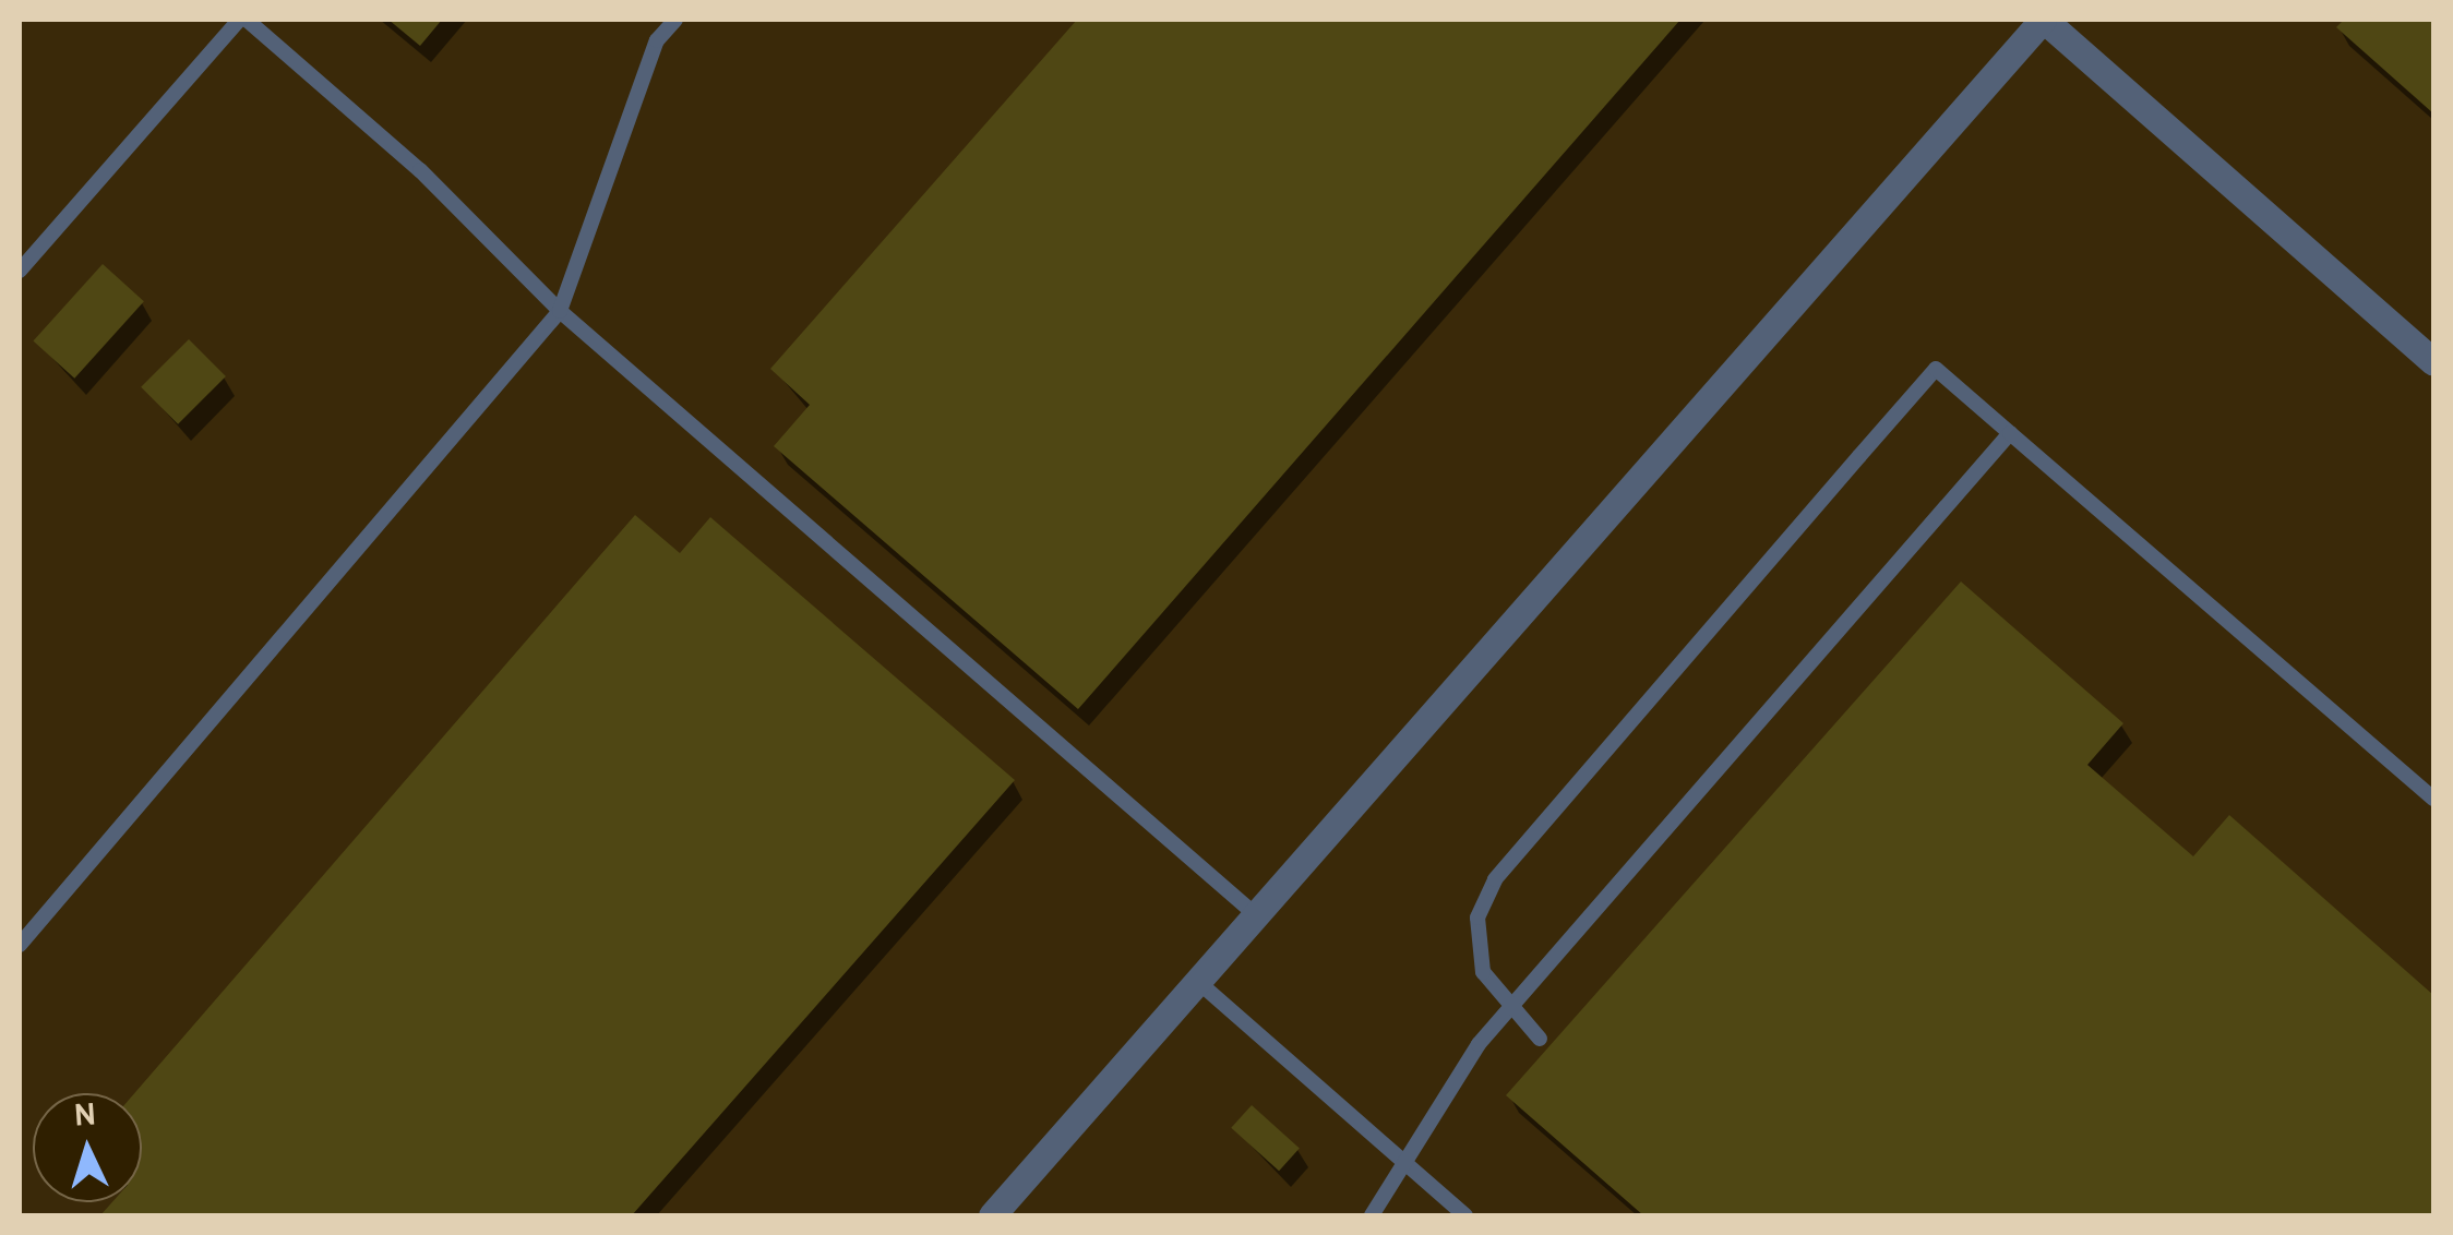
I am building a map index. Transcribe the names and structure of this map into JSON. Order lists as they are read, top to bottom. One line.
{"north":"top"}
